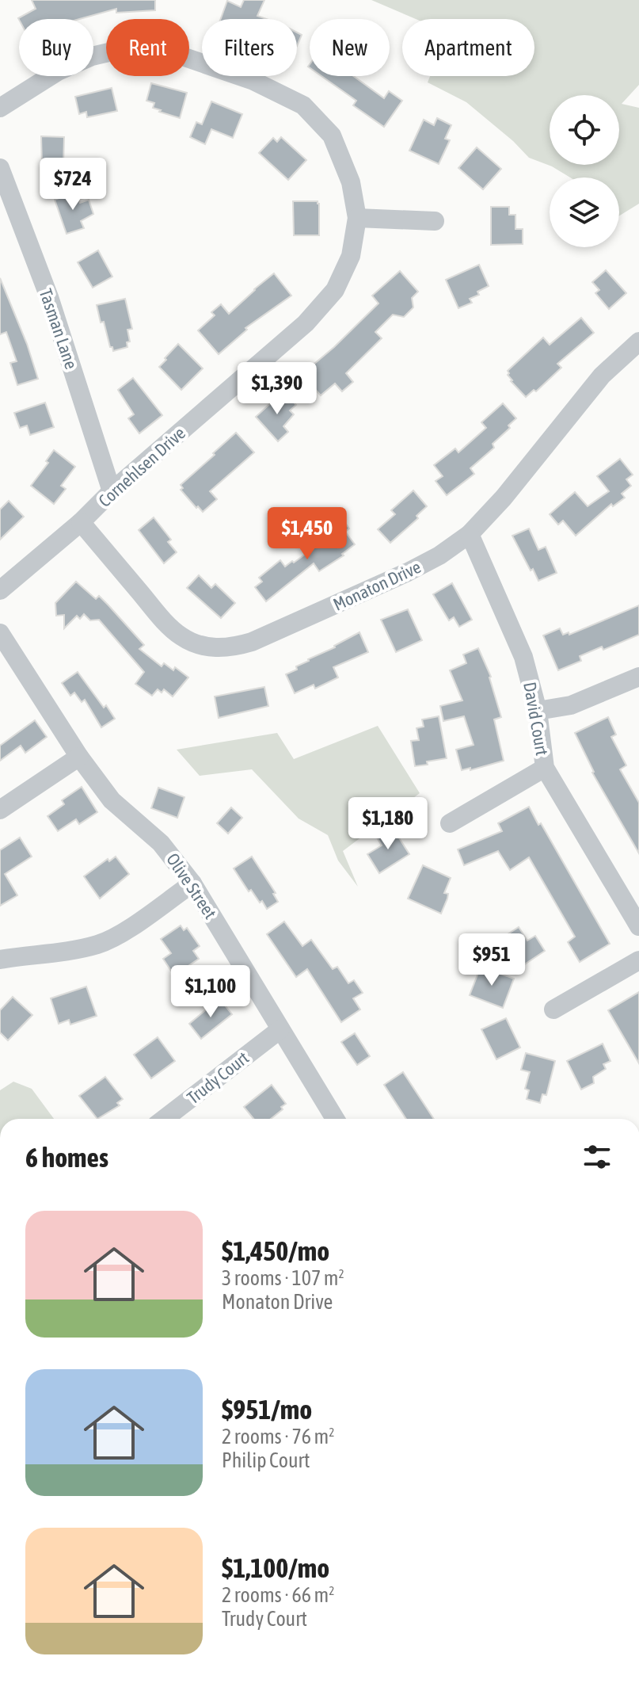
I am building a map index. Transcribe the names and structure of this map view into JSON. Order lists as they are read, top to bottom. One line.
{"streets":{"street":["Tasman Lane","Cornehlsen Drive","Monaton Drive","David Court","Olive Street","Trudy Court"]},"crossings":[["Tasman Lane","Cornehlsen Drive"],["Cornehlsen Drive","Monaton Drive"],["Monaton Drive","David Court"],["Olive Street","Trudy Court"]],"page":{"chip":["Buy","Rent","Filters","New","Apartment"],"price":["$724","$1,390","$1,450","$1,180","$951","$1,100"],"heading":"6 homes","list":[{"name":"$1,450/mo","note":"3 rooms · 107 m² · Monaton Drive"},{"name":"$951/mo","note":"2 rooms · 76 m² · Philip Court"},{"name":"$1,100/mo","note":"2 rooms · 66 m² · Trudy Court"}]}}
